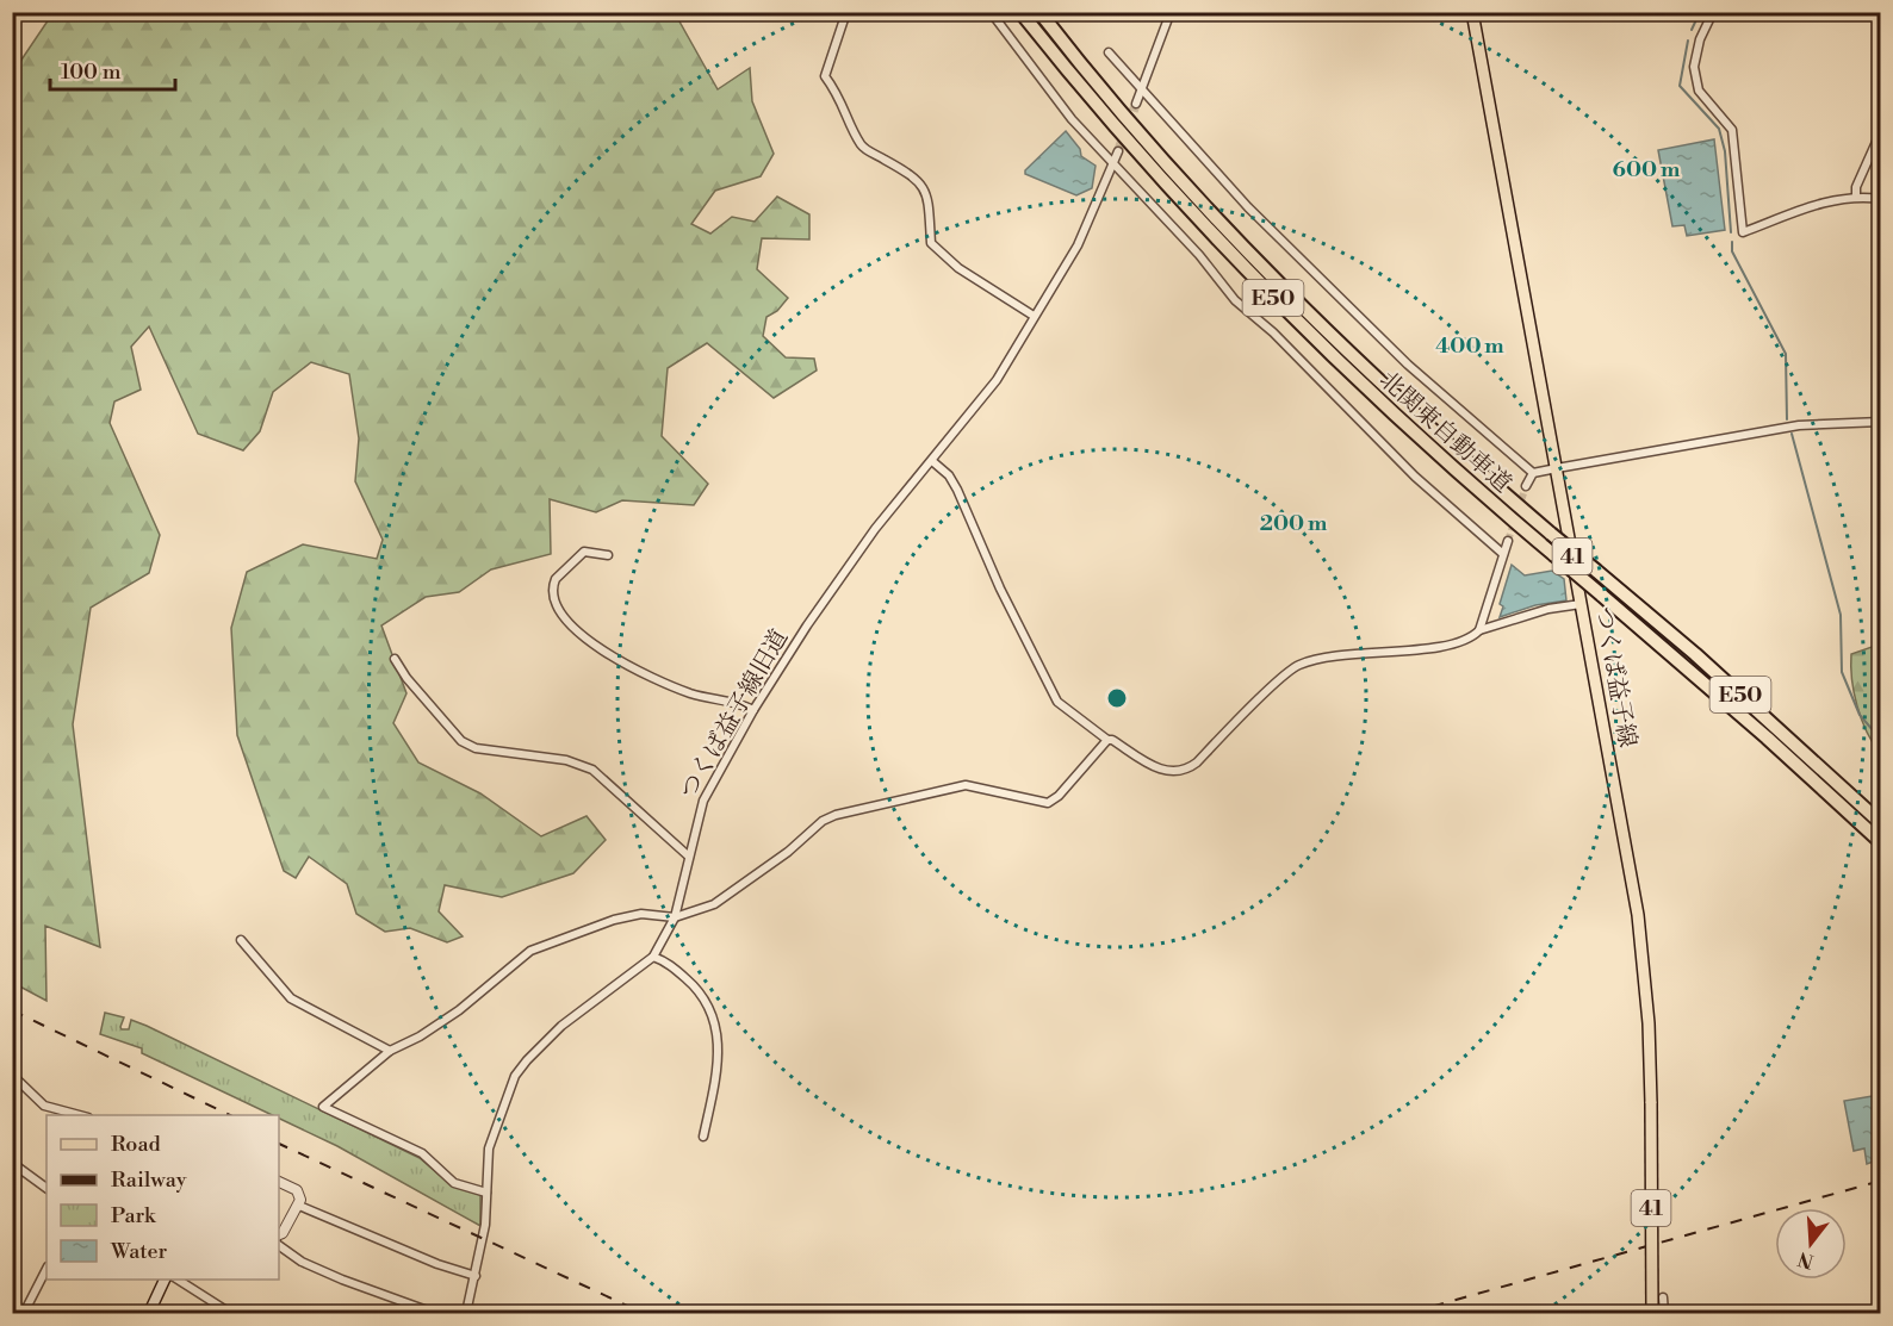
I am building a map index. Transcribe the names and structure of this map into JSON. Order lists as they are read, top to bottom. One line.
{"streets":{"highway":["E50","北関東自動車道"],"main road":["41","つくば益子線"],"street":["つくば益子線旧道"]},"legend":["Road","Railway","Park","Water"],"scale_bar":"100 m","north":"bottom","rings":["600 m","400 m","200 m"]}
